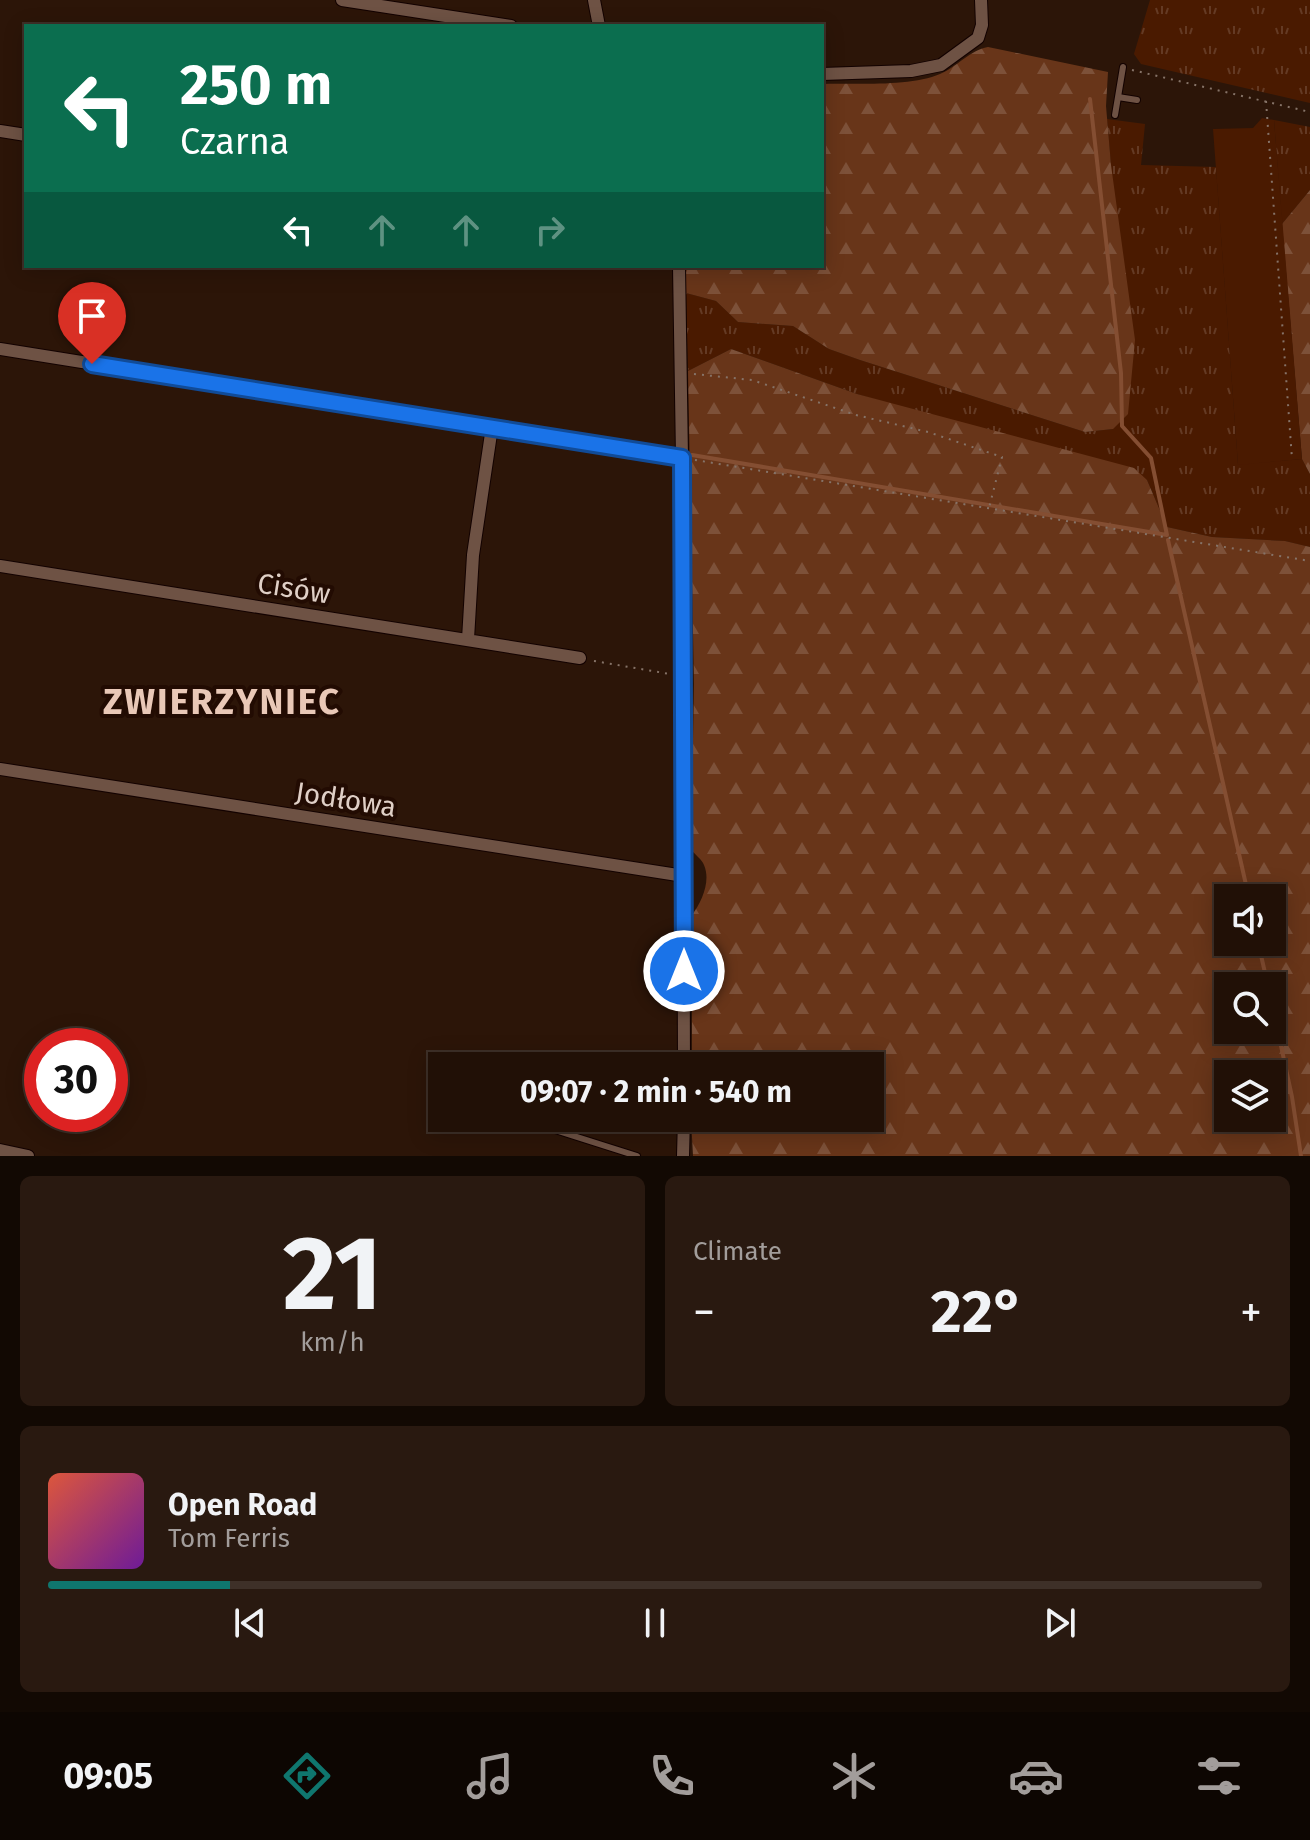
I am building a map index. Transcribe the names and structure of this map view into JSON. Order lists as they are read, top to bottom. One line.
{"streets":{"street":["Cisów","Jodłowa"]},"districts":["ZWIERZYNIEC"],"page":{"turn":["250 m","Czarna"],"limit":"30","trip":"09:07 · 2 min · 540 m","tile":[["21","km/h"],"Climate"],"heat":["−","22°","+"],"song":["Open Road","Tom Ferris"],"tabs":"09:05"}}
